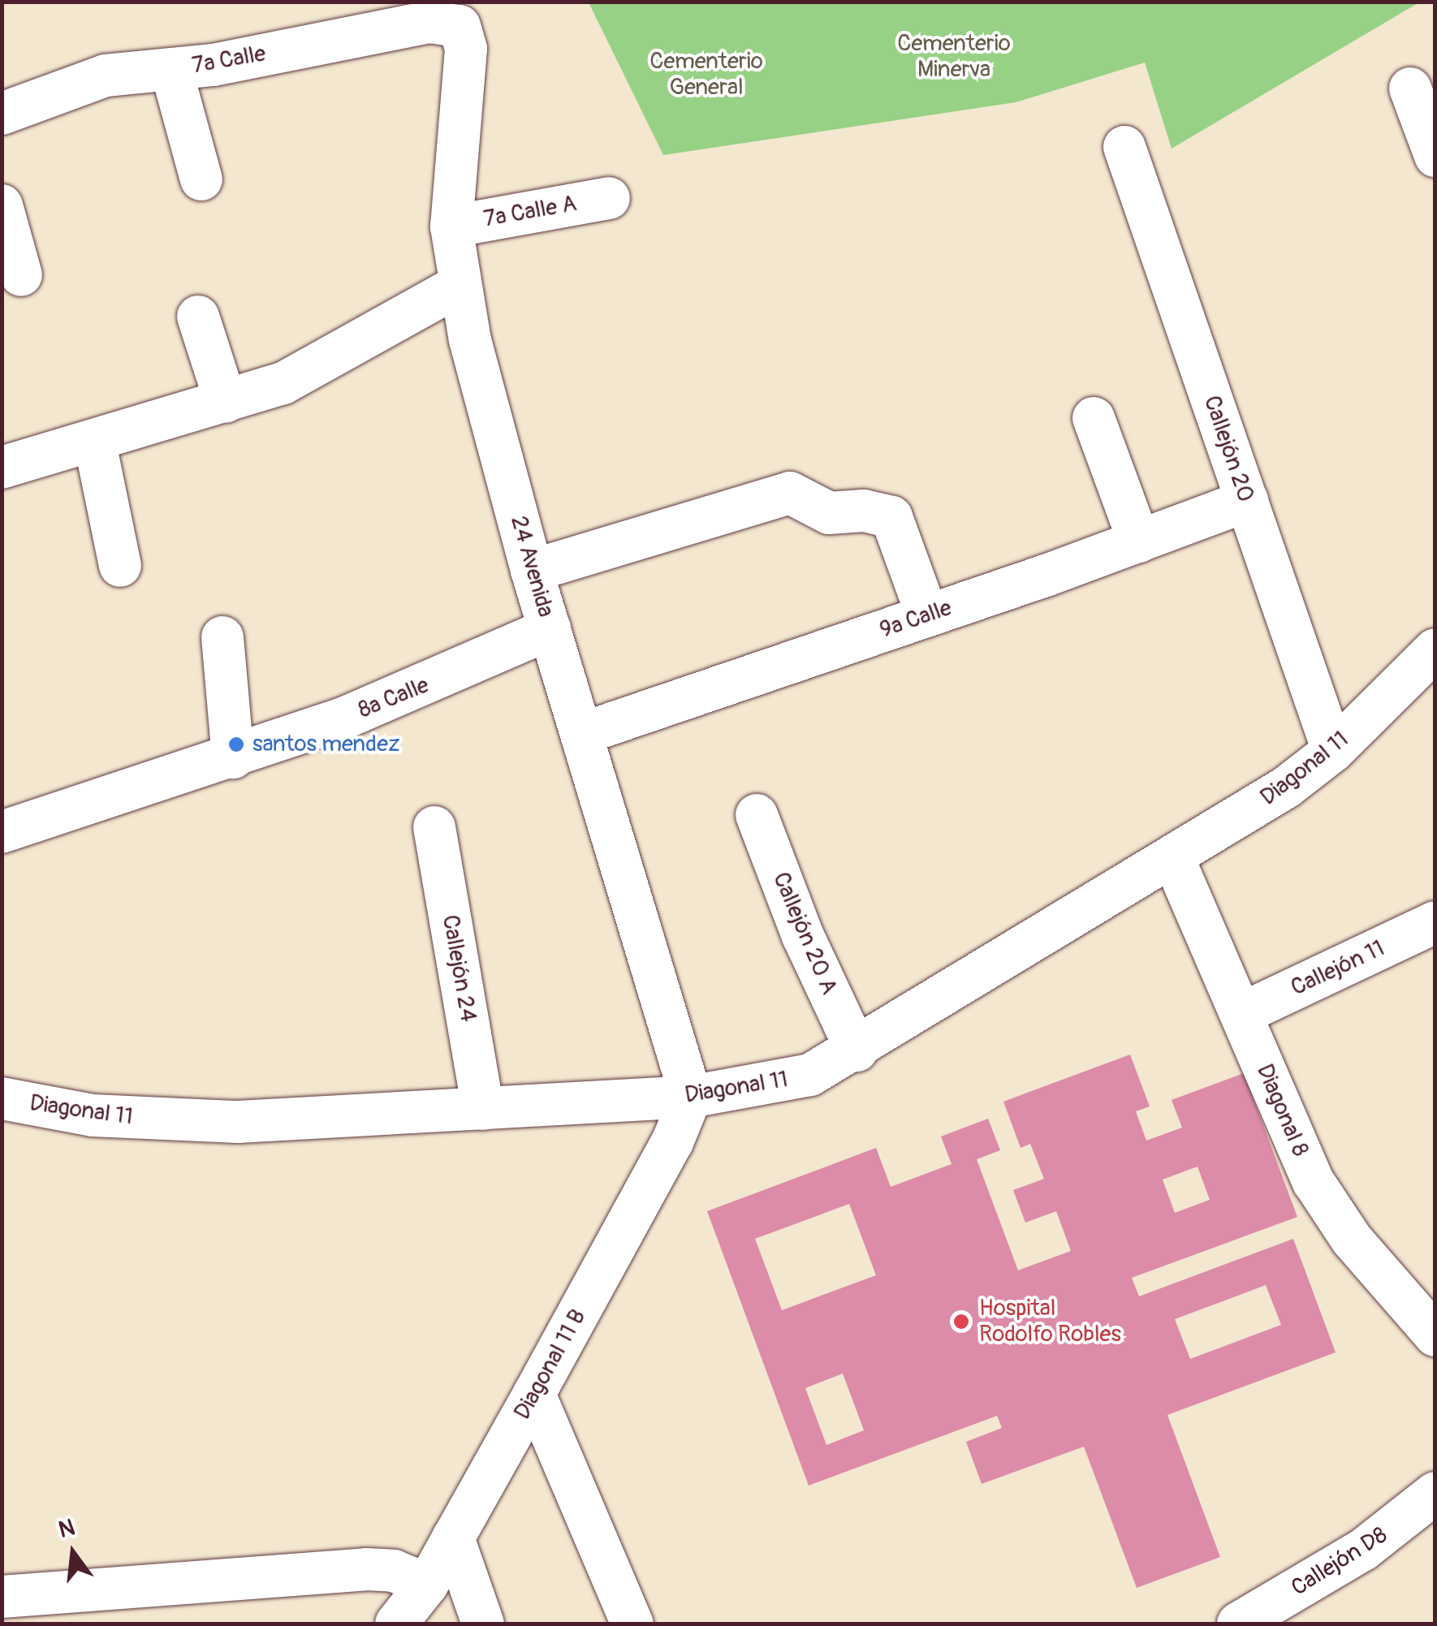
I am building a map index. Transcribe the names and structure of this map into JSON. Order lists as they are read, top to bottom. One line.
{"streets":{"street":["7a Calle","7a Calle A","Callejón 20","24 Avenida","9a Calle","8a Calle","Diagonal 11","Callejón 20 A","Callejón 24","Callejón 11","Diagonal 8","Diagonal 11 B","Callejón D8"]},"crossings":[["7a Calle","24 Avenida"],["7a Calle A","24 Avenida"],["Callejón 20","9a Calle"],["Callejón 20","Diagonal 11"],["24 Avenida","9a Calle"],["24 Avenida","8a Calle"],["24 Avenida","Diagonal 11"],["24 Avenida","Diagonal 11 B"],["Diagonal 11","Callejón 20 A"],["Diagonal 11","Callejón 24"],["Diagonal 11","Diagonal 8"],["Diagonal 11","Diagonal 11 B"],["Callejón 11","Diagonal 8"]],"parks":["Cementerio Minerva","Cementerio General"],"places":["santos mendez","Hospital Rodolfo Robles"],"north":"top"}
